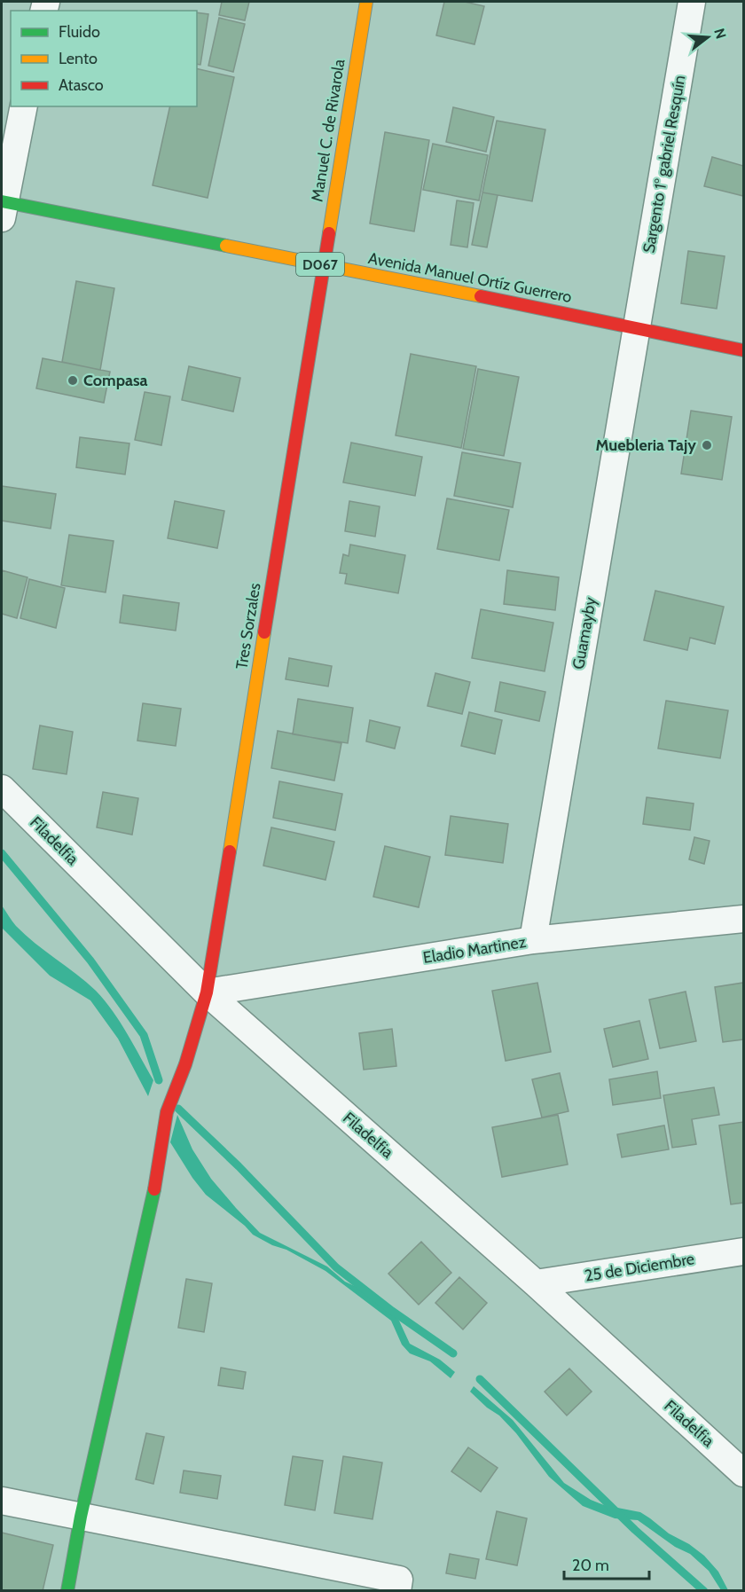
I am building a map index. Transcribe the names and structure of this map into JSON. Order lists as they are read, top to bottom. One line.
{"streets":{"street":["Manuel C. de Rivarola","Sargento 1° gabriel Resquín","D067","Avenida Manuel Ortíz Guerrero","Tres Sorzales","Guamayby","Filadelfia","Eladio Martinez","25 de Diciembre"]},"crossings":[["Manuel C. de Rivarola","Avenida Manuel Ortíz Guerrero"],["Manuel C. de Rivarola","Tres Sorzales"],["Sargento 1° gabriel Resquín","Avenida Manuel Ortíz Guerrero"],["Sargento 1° gabriel Resquín","Guamayby"],["Avenida Manuel Ortíz Guerrero","Tres Sorzales"],["Avenida Manuel Ortíz Guerrero","Guamayby"],["Tres Sorzales","Filadelfia"],["Tres Sorzales","Eladio Martinez"],["Guamayby","Eladio Martinez"],["Filadelfia","Eladio Martinez"],["Filadelfia","25 de Diciembre"]],"places":["Compasa","Muebleria Tajy"],"legend":["Fluido","Lento","Atasco"],"scale_bar":"20 m","north":"right"}
